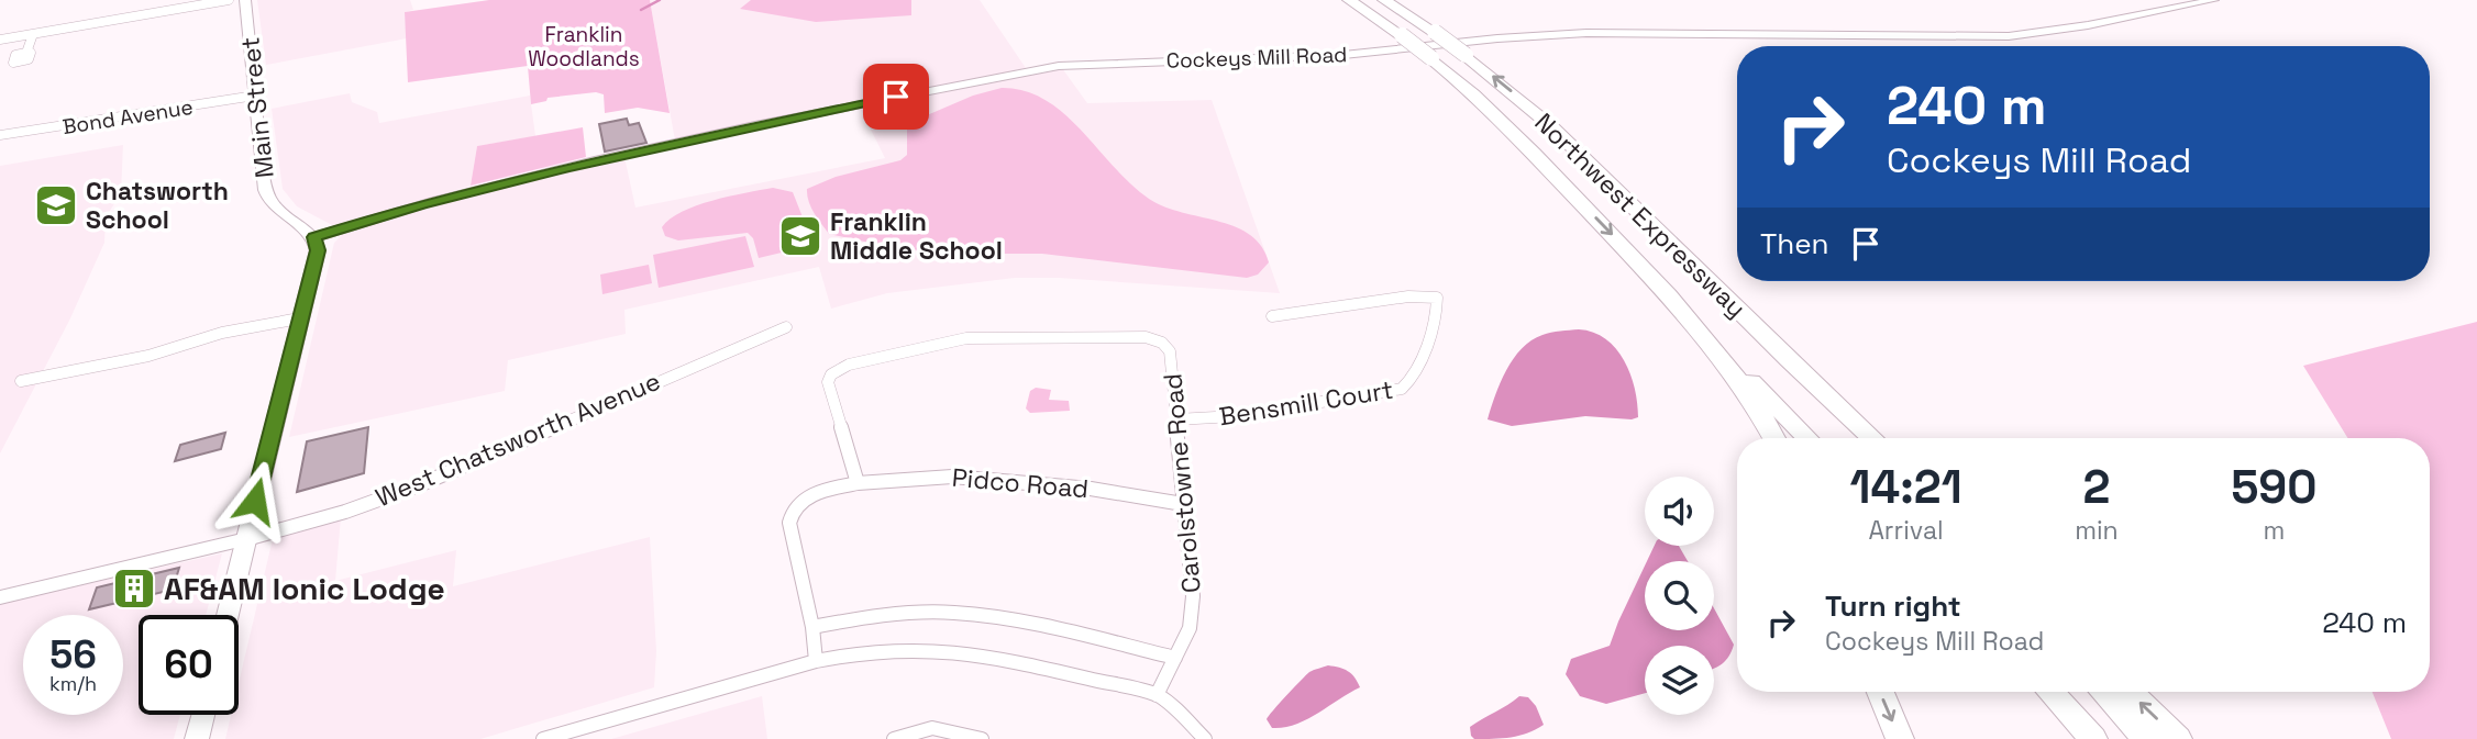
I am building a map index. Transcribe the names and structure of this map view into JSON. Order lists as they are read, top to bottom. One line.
{"streets":{"highway":["Northwest Expressway"],"main road":["Main Street"],"street":["Cockeys Mill Road","Bond Avenue","Bensmill Court","West Chatsworth Avenue","Pidco Road","Carolstowne Road"]},"crossings":[["Cockeys Mill Road","Main Street"],["Main Street","Bond Avenue"],["Bensmill Court","Carolstowne Road"],["Pidco Road","Carolstowne Road"]],"parks":["Franklin Woodlands"],"places":{"school or university":["Chatsworth School","Franklin Middle School"],"building":["AF&AM Ionic Lodge"]},"page":{"turn":["240 m","Cockeys Mill Road"],"then":"Then","eta":["14:21","Arrival","2","min","590","m"],"list":[{"name":"Turn right","note":"Cockeys Mill Road","value":"240 m"}],"speed":"56 km/h","limit":"60"}}
